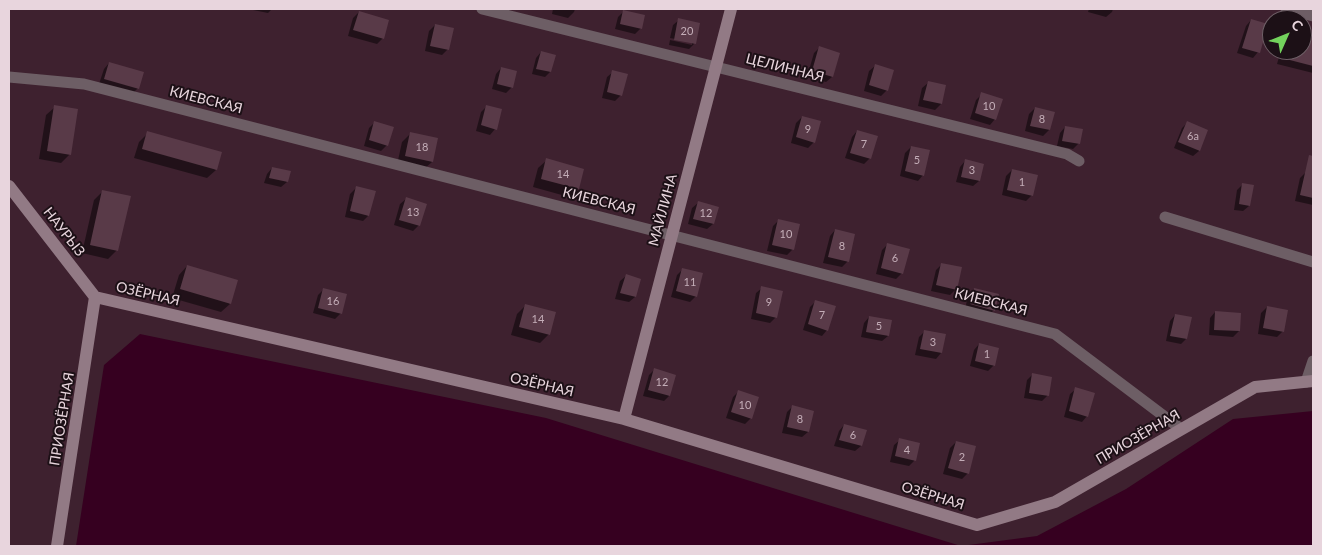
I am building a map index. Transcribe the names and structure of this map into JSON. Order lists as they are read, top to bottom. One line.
{"streets":{"street":["ЦЕЛИННАЯ","КИЕВСКАЯ","МАЙЛИНА","НАУРЫЗ","ОЗЁРНАЯ","ПРИОЗЁРНАЯ"]},"crossings":[["ЦЕЛИННАЯ","МАЙЛИНА"],["КИЕВСКАЯ","МАЙЛИНА"],["КИЕВСКАЯ","ПРИОЗЁРНАЯ"],["МАЙЛИНА","ОЗЁРНАЯ"],["НАУРЫЗ","ОЗЁРНАЯ"],["НАУРЫЗ","ПРИОЗЁРНАЯ"],["ОЗЁРНАЯ","ПРИОЗЁРНАЯ"]],"house_numbers":["20","10","8","9","6а","7","18","5","3","14","1","13","12","10","8","6","11","16","9","7","14","5","3","1","12","10","8","6","4","2"],"north":"top right"}
